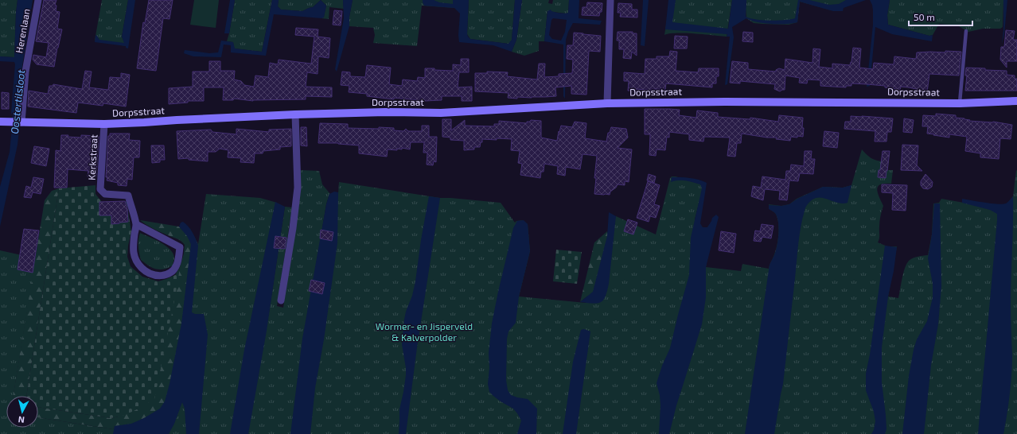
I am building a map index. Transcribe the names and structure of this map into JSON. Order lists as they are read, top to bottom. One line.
{"streets":{"street":["Herenlaan","Dorpsstraat","Kerkstraat"]},"crossings":[["Herenlaan","Dorpsstraat"],["Dorpsstraat","Kerkstraat"]],"water":["Oostertilsloot"],"parks":["Wormer- en Jisperveld & Kalverpolder"],"scale_bar":"50 m","north":"bottom"}
